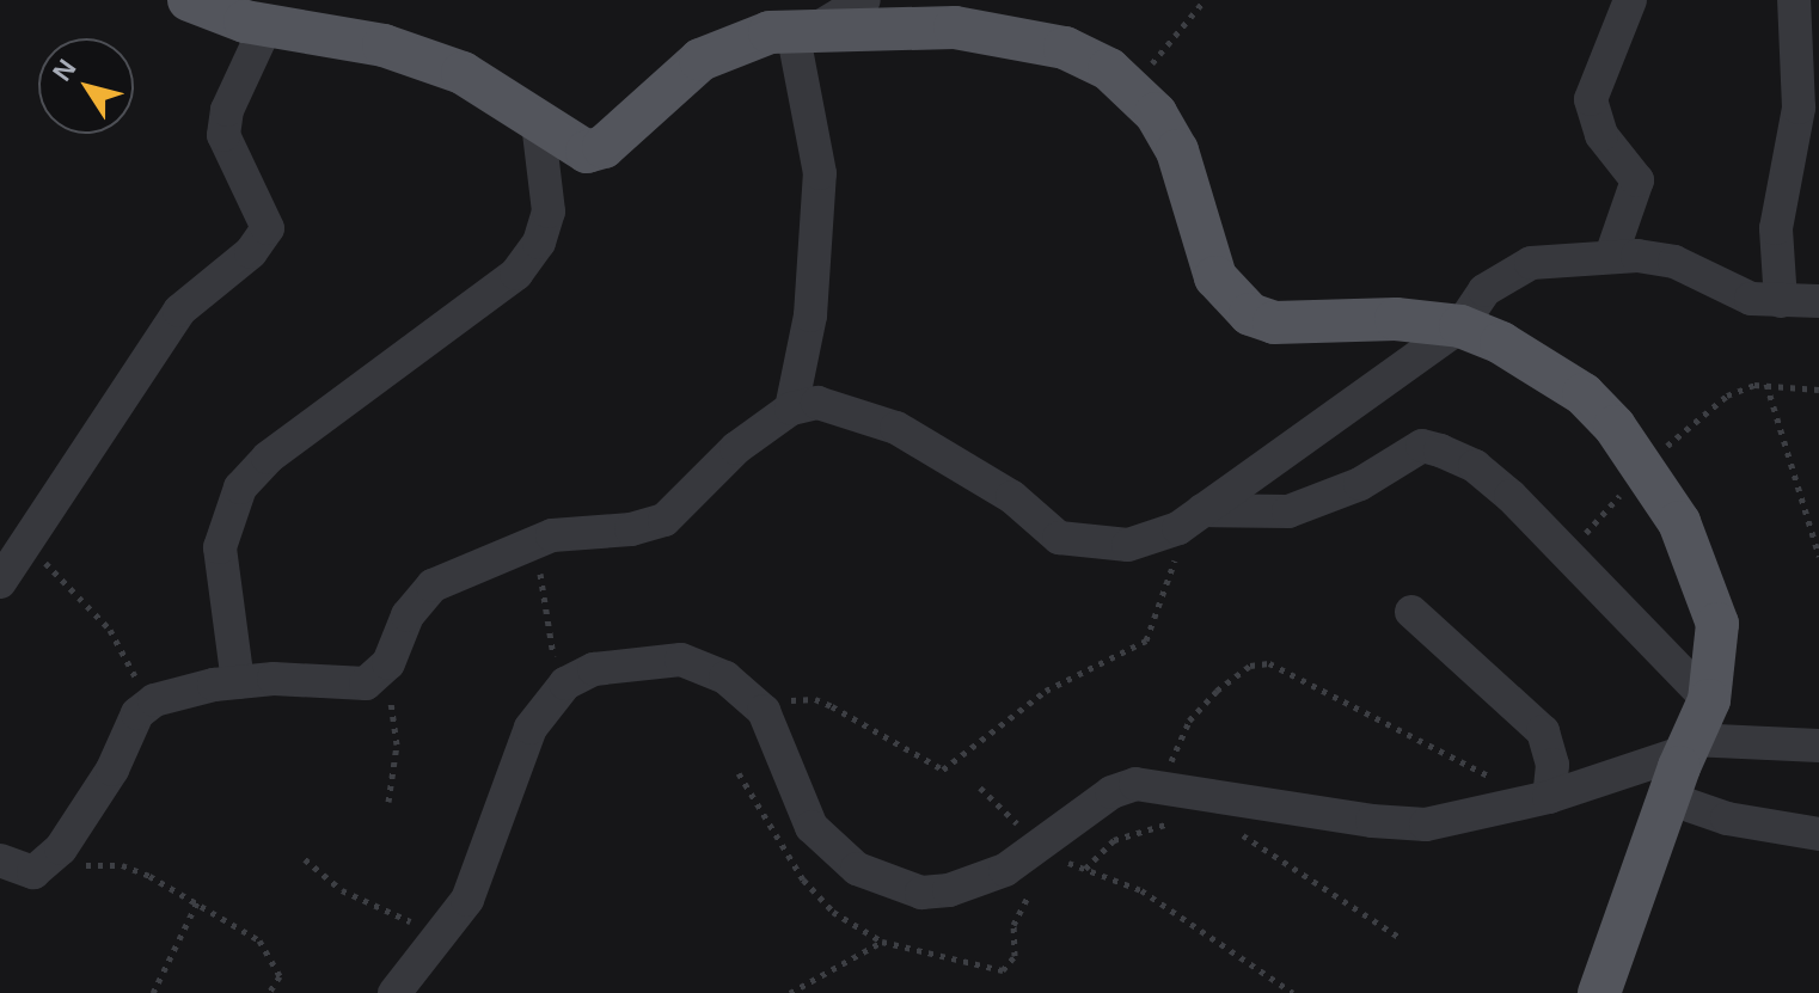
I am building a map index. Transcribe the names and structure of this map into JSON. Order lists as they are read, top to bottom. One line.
{"north":"top left"}
